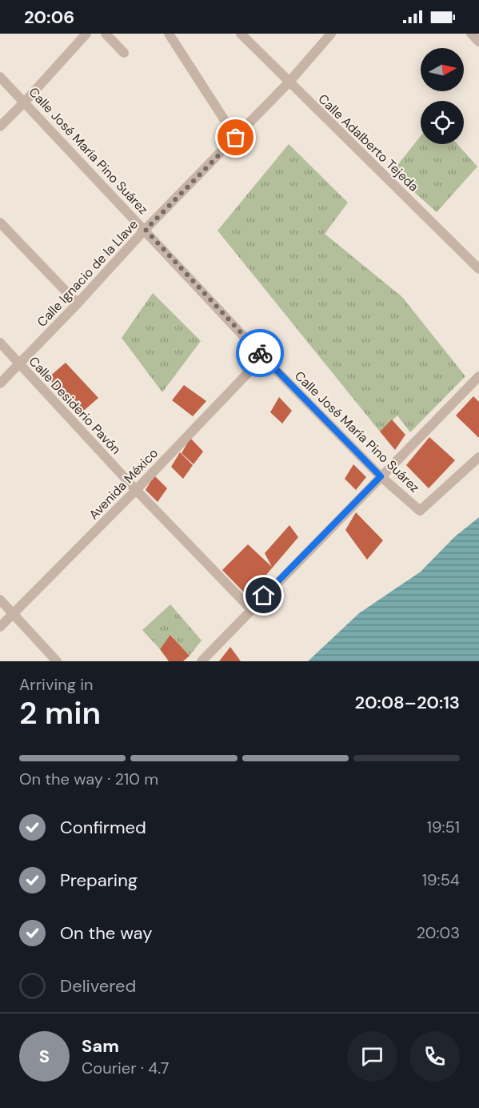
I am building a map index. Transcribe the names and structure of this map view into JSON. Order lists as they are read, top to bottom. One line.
{"streets":{"street":["Calle Adalberto Tejeda","Calle José María Pino Suárez","Calle Ignacio de la Llave","Calle Desiderio Pavón","Avenida México"]},"crossings":[["Calle Adalberto Tejeda","Calle Ignacio de la Llave"],["Calle José María Pino Suárez","Calle Ignacio de la Llave"],["Calle José María Pino Suárez","Avenida México"],["Calle Ignacio de la Llave","Calle Desiderio Pavón"],["Calle Desiderio Pavón","Avenida México"]],"north":"right","page":{"status":"20:06","heading":["2 min","Arriving in","20:08–20:13"],"panel":["Sam","Courier · 4.7"],"bar":"On the way · 210 m","list":[["Confirmed","19:51"],["Preparing","19:54"],["On the way","20:03"],"Delivered"],"round":"S"}}
